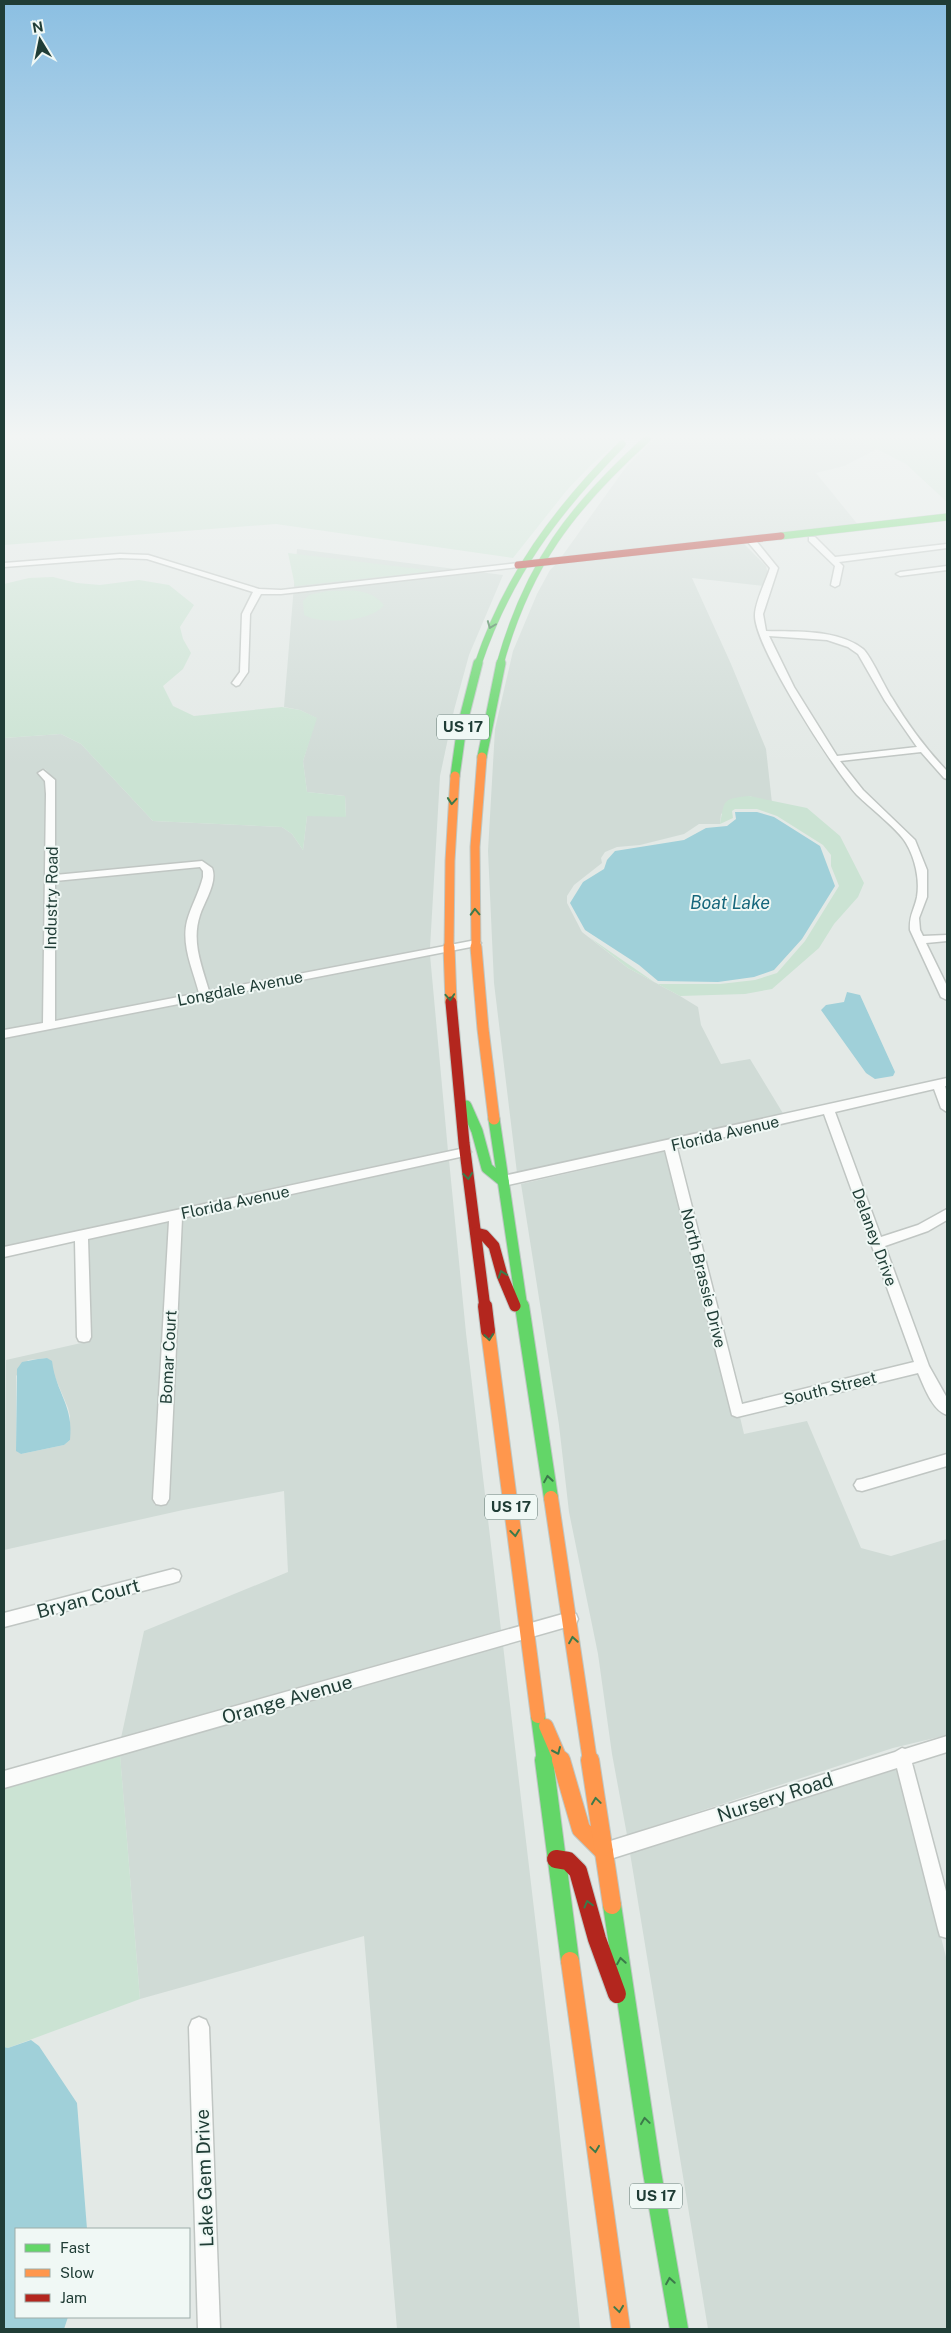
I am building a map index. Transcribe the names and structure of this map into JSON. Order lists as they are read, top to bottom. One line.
{"streets":{"main road":["US 17"],"street":["Industry Road","Longdale Avenue","Florida Avenue","Delaney Drive","North Brassie Drive","Bomar Court","South Street","Bryan Court","Orange Avenue","Nursery Road","Lake Gem Drive"]},"crossings":[["US 17","Longdale Avenue"],["US 17","Florida Avenue"],["US 17","Orange Avenue"],["US 17","Nursery Road"],["Industry Road","Longdale Avenue"],["Florida Avenue","Delaney Drive"],["Florida Avenue","North Brassie Drive"],["Florida Avenue","Bomar Court"],["Delaney Drive","South Street"],["North Brassie Drive","South Street"]],"water":["Boat Lake"],"legend":["Fast","Slow","Jam"],"north":"top"}
